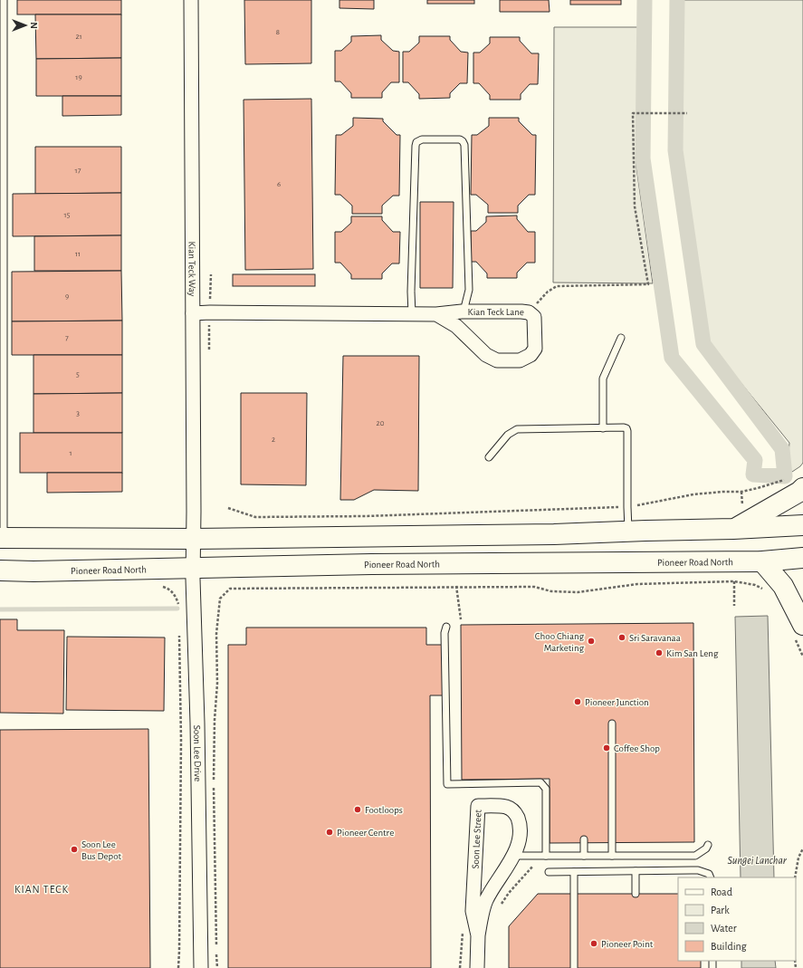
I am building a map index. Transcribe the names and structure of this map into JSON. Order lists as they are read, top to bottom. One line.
{"streets":{"main road":["Pioneer Road North"],"street":["Kian Teck Way","Kian Teck Lane","Soon Lee Drive","Soon Lee Street"]},"crossings":[["Kian Teck Way","Kian Teck Lane"],["Kian Teck Way","Soon Lee Drive"],["Pioneer Road North","Soon Lee Drive"]],"districts":["KIAN TECK"],"water":["Sungei Lanchar"],"places":["Sri Saravanaa","Choo Chiang Marketing","Kim San Leng","Pioneer Junction","Coffee Shop","Footloops","Pioneer Centre","Soon Lee Bus Depot","Pioneer Point"],"house_numbers":["8","21","19","17","6","15","11","9","7","5","3","20","2","1"],"legend":["Road","Park","Water","Building"],"north":"right"}
